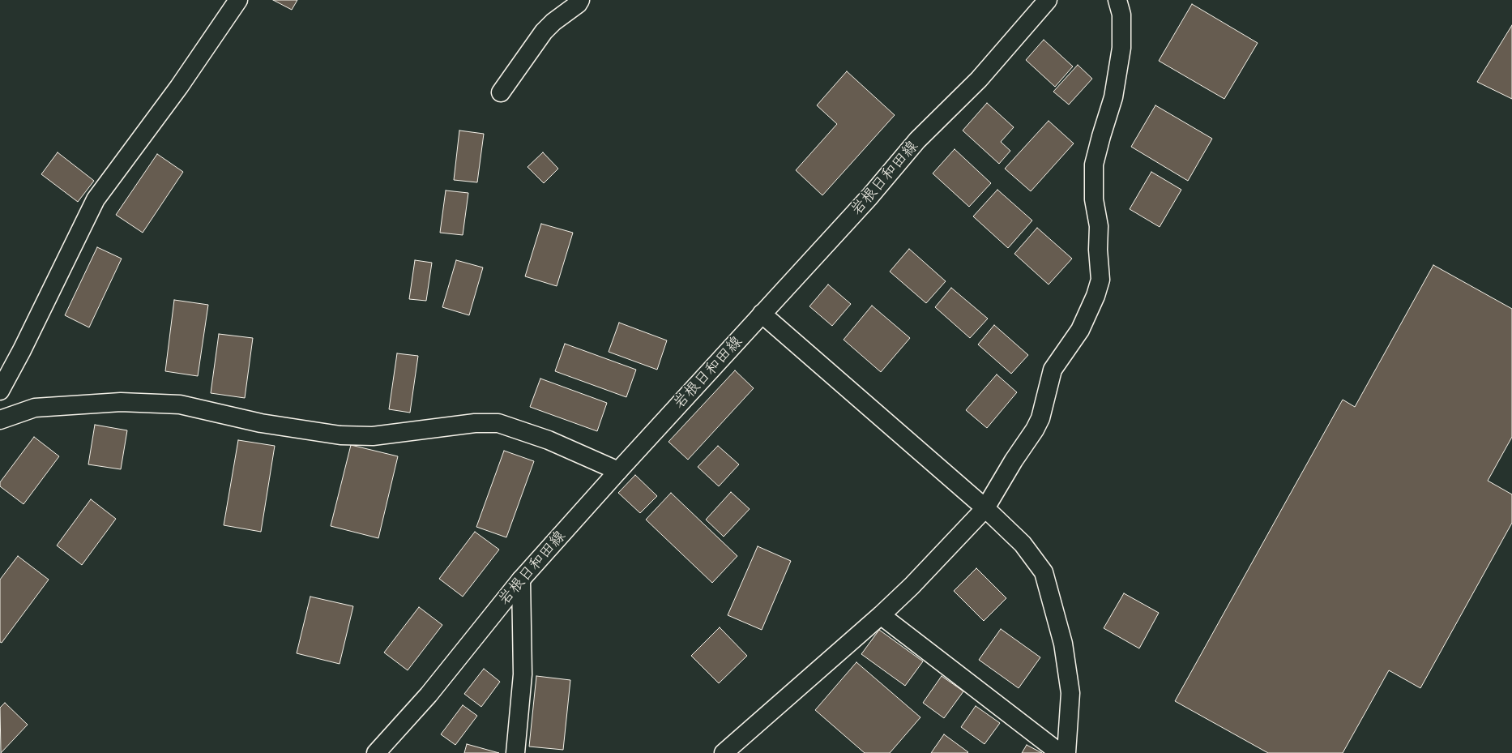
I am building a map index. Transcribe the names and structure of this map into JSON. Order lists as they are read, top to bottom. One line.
{"streets":{"street":["岩根日和田線"]}}
